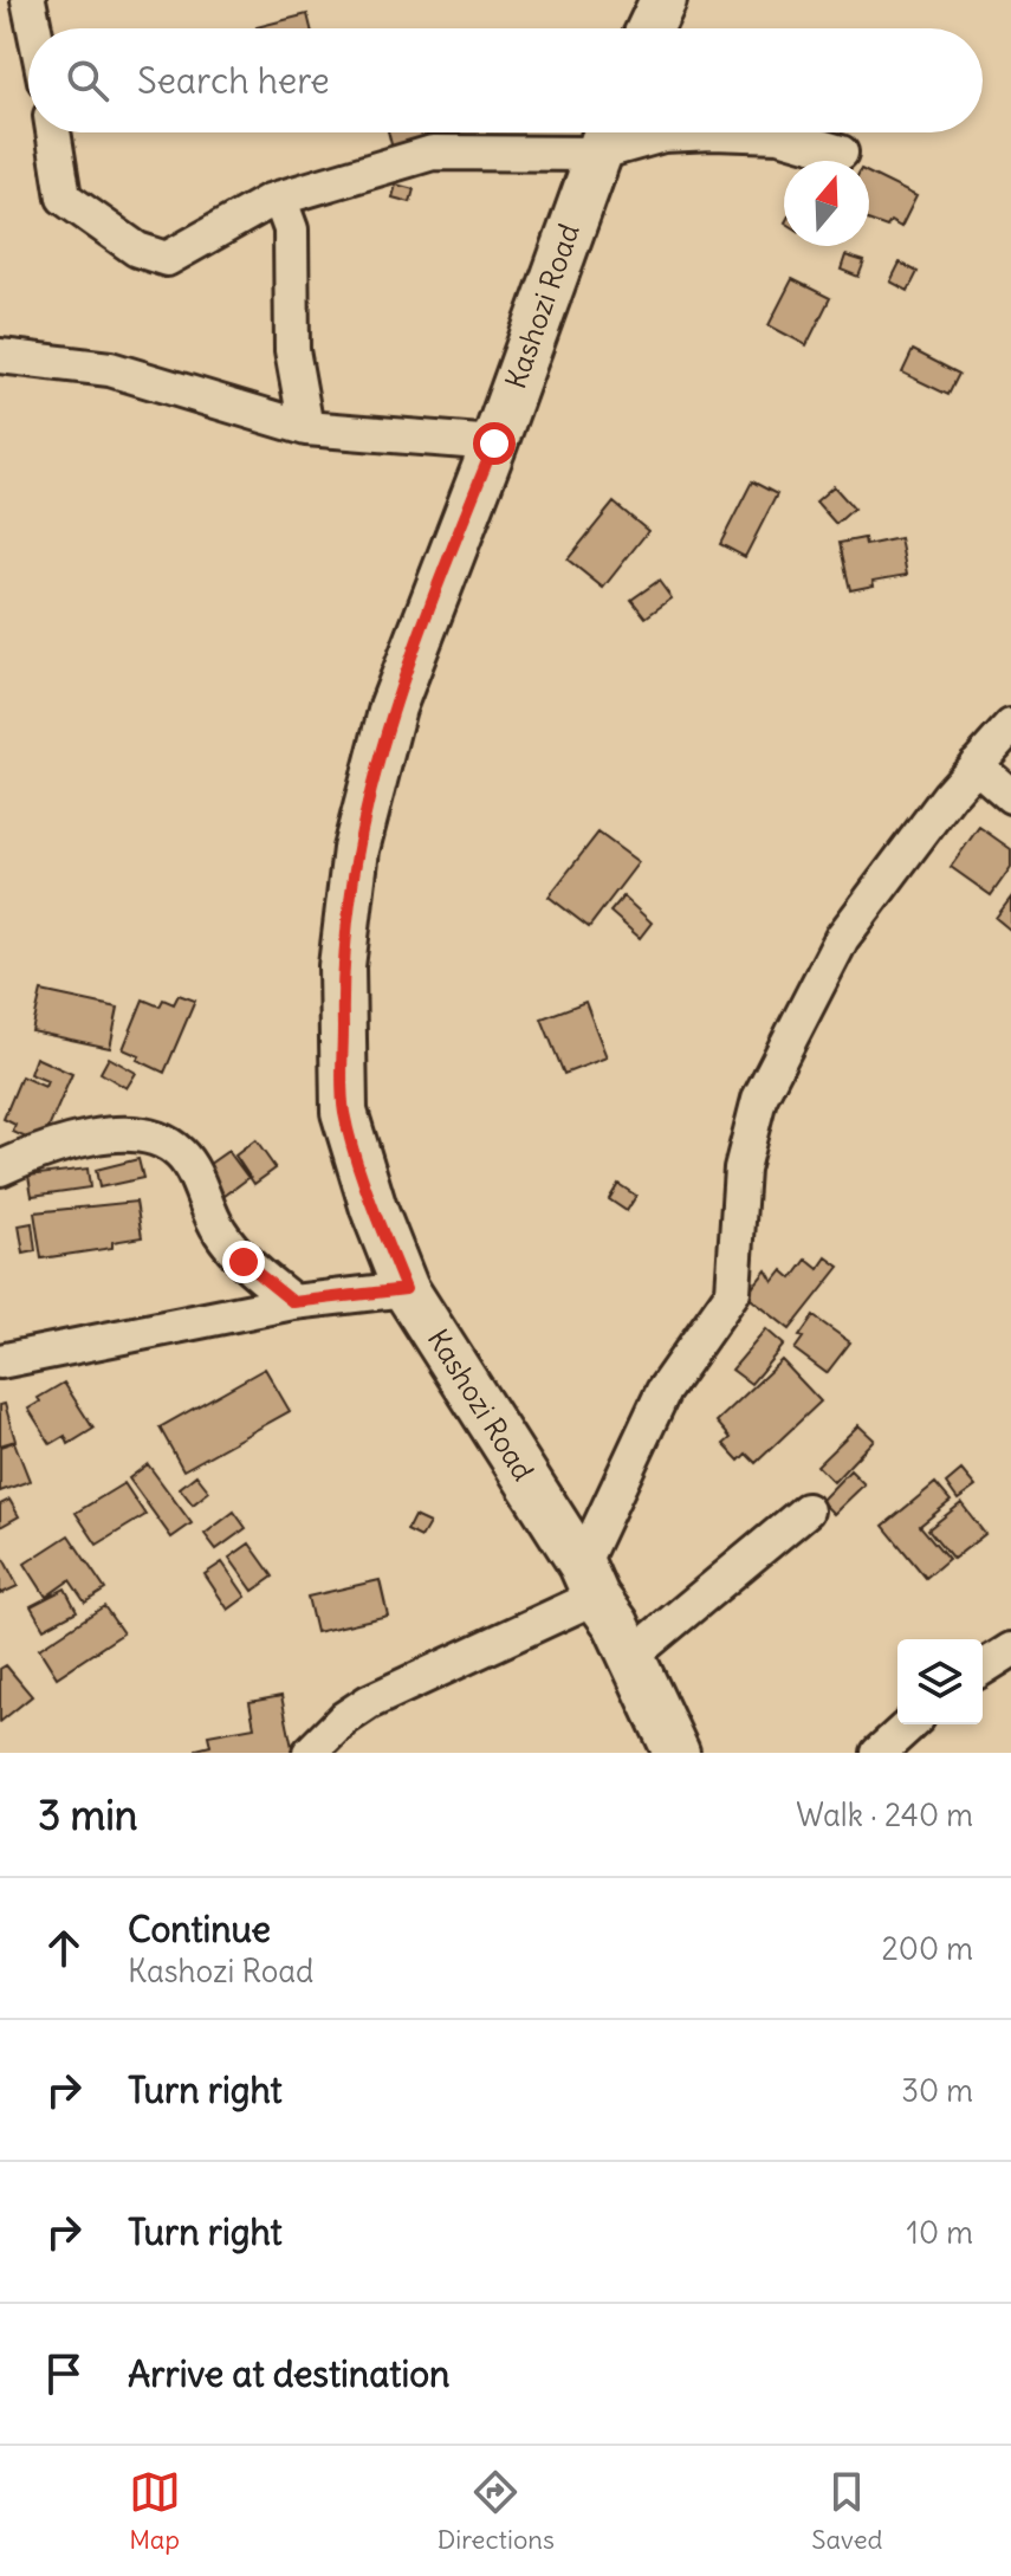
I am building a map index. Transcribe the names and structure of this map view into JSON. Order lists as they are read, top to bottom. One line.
{"streets":{"main road":["Kashozi Road"]},"north":"top","page":{"search":"Search here","heading":["3 min","Walk · 240 m"],"list":[["Continue","Kashozi Road","200 m"],["Turn right","30 m"],["Turn right","10 m"],"Arrive at destination"],"nav":["Map","Directions","Saved"]}}
